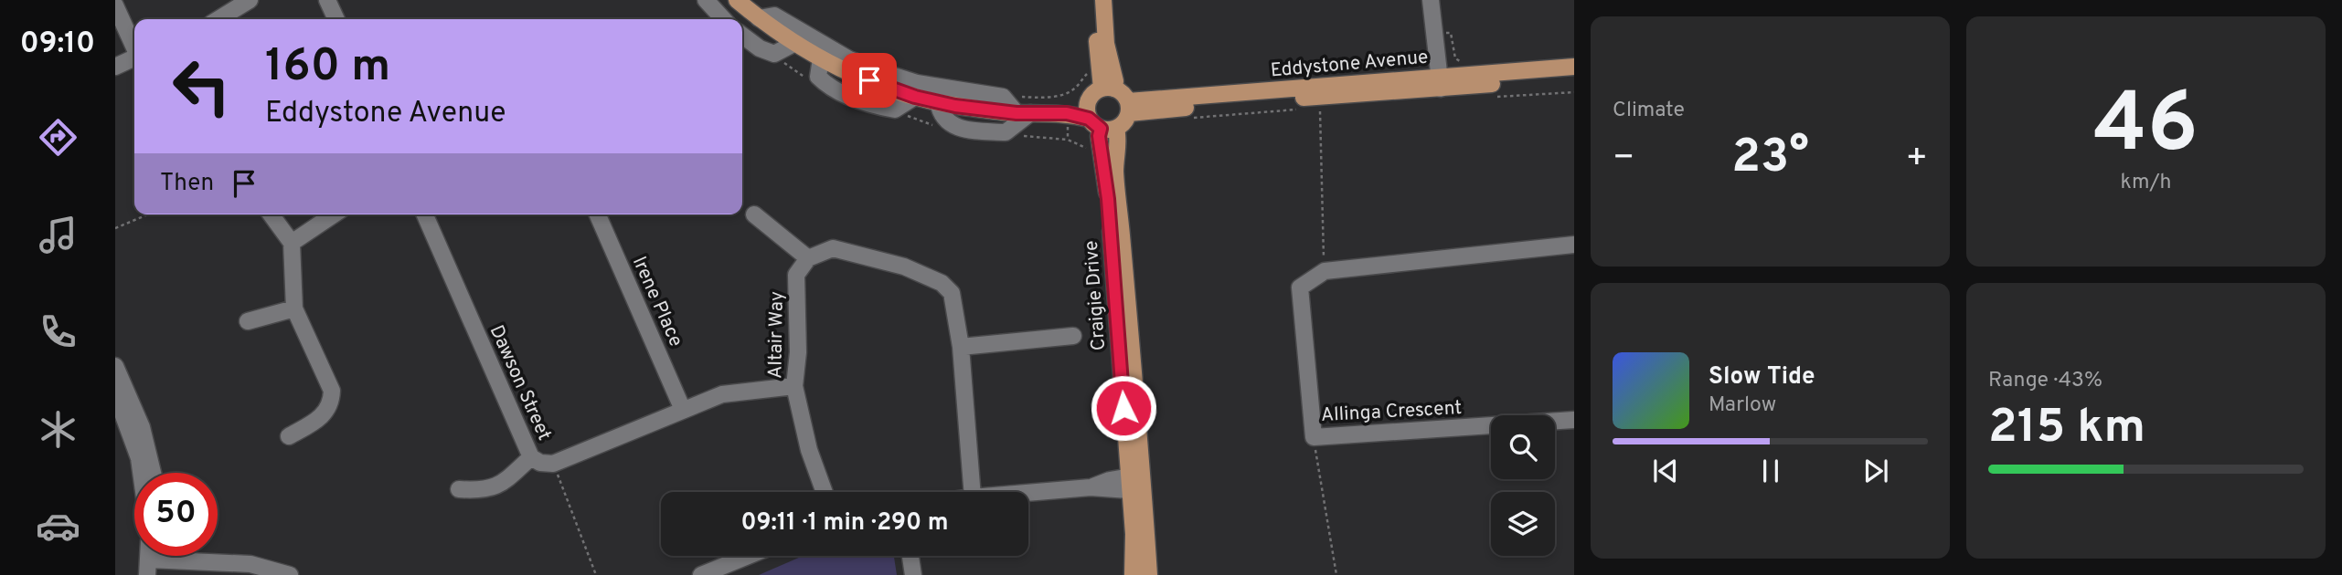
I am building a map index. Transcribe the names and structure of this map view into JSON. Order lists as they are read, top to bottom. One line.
{"streets":{"main road":["Eddystone Avenue","Craigie Drive"],"street":["Irene Place","Altair Way","Dawson Street","Allinga Crescent"]},"crossings":[["Irene Place","Dawson Street"],["Altair Way","Dawson Street"]],"page":{"tabs":"09:10","tile":["Climate",["46","km/h"],["Range · 43%","215 km"]],"turn":["160 m","Eddystone Avenue"],"heat":["−","23°","+"],"then":"Then","song":["Slow Tide","Marlow"],"limit":"50","trip":"09:11 · 1 min · 290 m"}}
